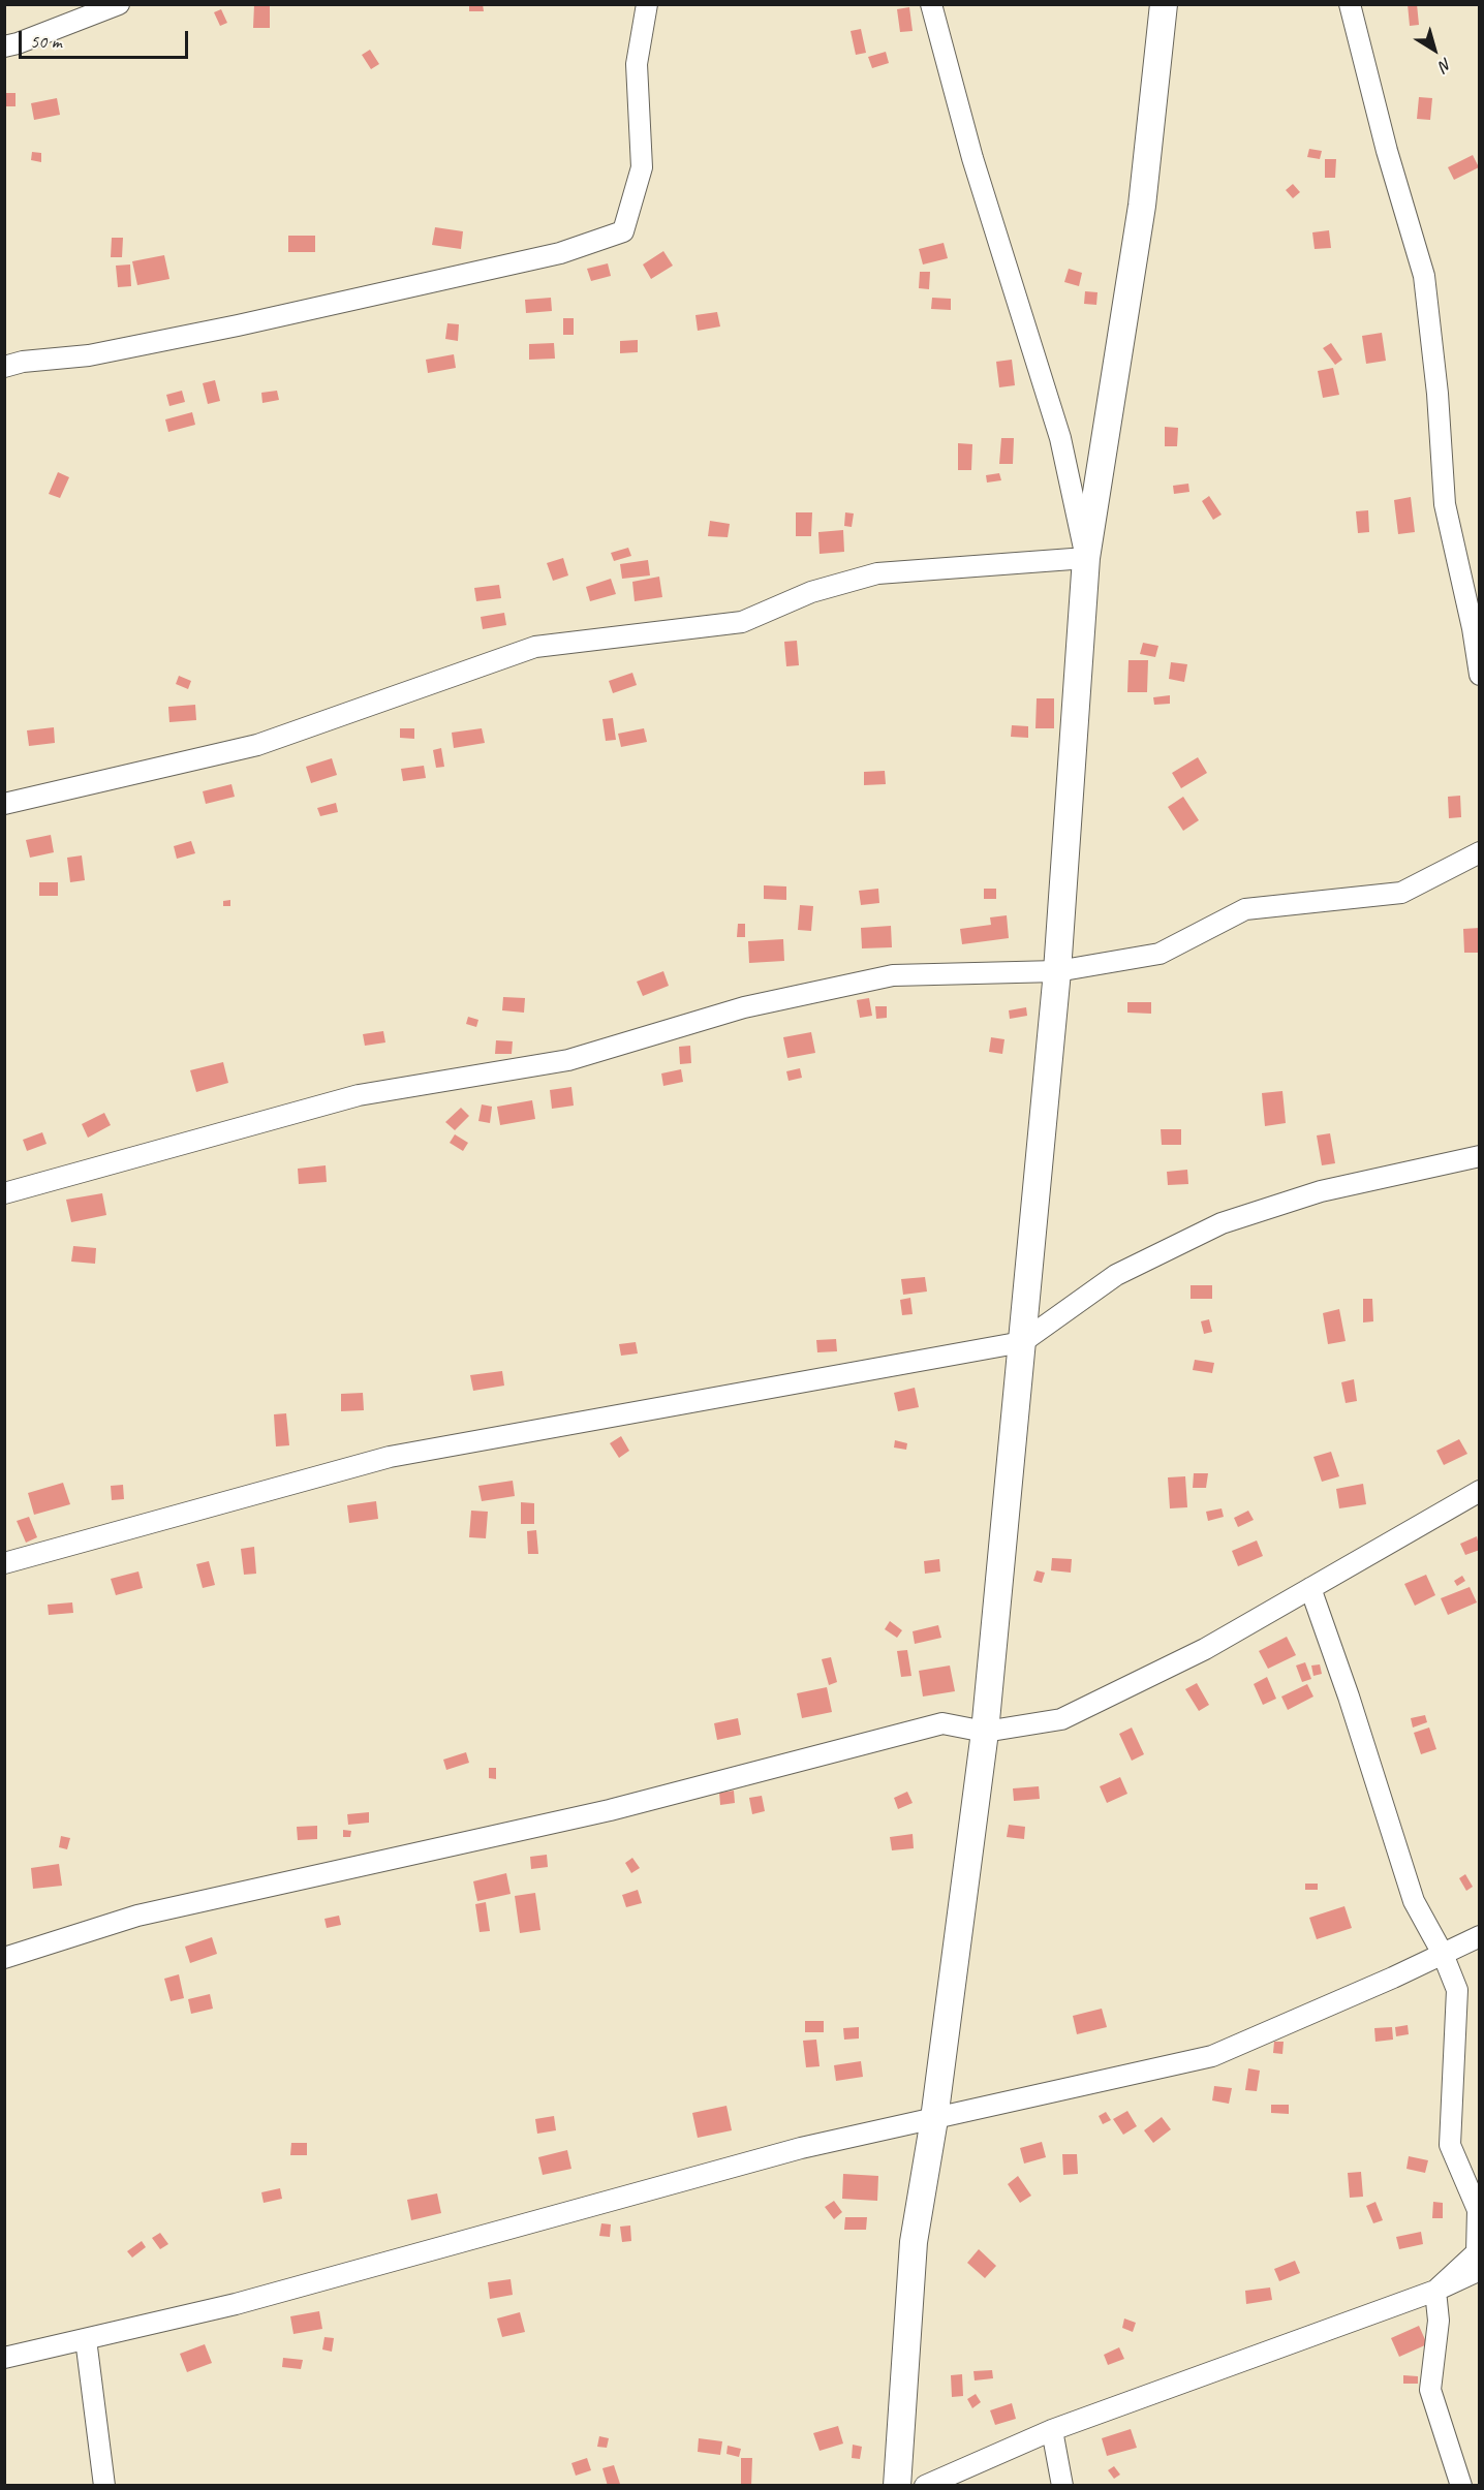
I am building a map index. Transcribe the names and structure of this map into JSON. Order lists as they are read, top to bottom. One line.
{"scale_bar":"50 m","north":"bottom right"}
